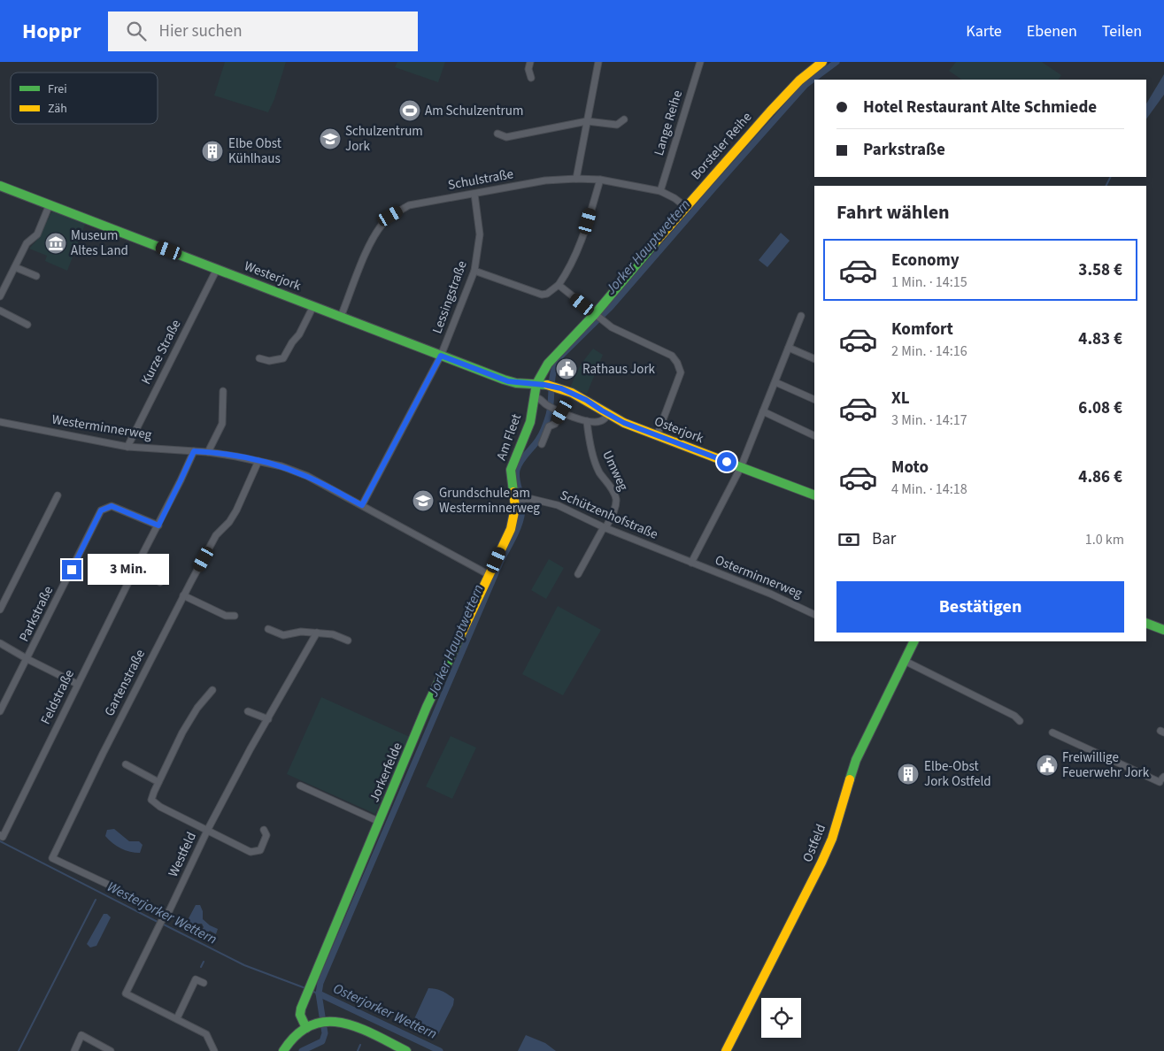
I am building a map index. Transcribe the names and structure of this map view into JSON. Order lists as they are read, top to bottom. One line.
{"streets":{"street":["Lange Reihe","Borsteler Reihe","Schulstraße","Westerjork","Lessingstraße","Kurze Straße","Westerminnerweg","Osterjork","Am Fleet","Umweg","Schützenhofstraße","Osterminnerweg","Parkstraße","Gartenstraße","Feldstraße","Jorkerfelde","Ostfeld","Westfeld"]},"crossings":[["Lange Reihe","Schulstraße"],["Borsteler Reihe","Schulstraße"],["Borsteler Reihe","Westerjork"],["Borsteler Reihe","Osterjork"],["Borsteler Reihe","Am Fleet"],["Schulstraße","Westerjork"],["Schulstraße","Lessingstraße"],["Westerjork","Lessingstraße"],["Westerjork","Kurze Straße"],["Westerjork","Osterjork"],["Westerjork","Am Fleet"],["Lessingstraße","Westerminnerweg"],["Kurze Straße","Westerminnerweg"],["Westerminnerweg","Gartenstraße"],["Westerminnerweg","Feldstraße"],["Westerminnerweg","Jorkerfelde"],["Osterjork","Am Fleet"],["Am Fleet","Schützenhofstraße"],["Am Fleet","Jorkerfelde"],["Umweg","Schützenhofstraße"],["Schützenhofstraße","Osterminnerweg"],["Schützenhofstraße","Jorkerfelde"],["Parkstraße","Feldstraße"]],"water":["Jorker Hauptwettern","Westerjorker Wettern","Osterjorker Wettern"],"places":{"sports":["Am Schulzentrum"],"school or university":["Schulzentrum Jork","Grundschule am Westerminnerweg"],"building":["Elbe Obst Kühlhaus","Elbe-Obst Jork Ostfeld"],"museum":["Museum Altes Land"],"public building":["Rathaus Jork","Freiwillige Feuerwehr Jork"]},"legend":["Frei","Zäh"],"page":{"header":"Hoppr","search":"Hier suchen","nav":["Karte","Ebenen","Teilen"],"banner":["Hotel Restaurant Alte Schmiede","Parkstraße"],"heading":"Fahrt wählen","list":[{"name":"Economy","note":"1 Min. · 14:15","value":"3.58 €"},{"name":"Komfort","note":"2 Min. · 14:16","value":"4.83 €"},{"name":"XL","note":"3 Min. · 14:17","value":"6.08 €"},{"name":"Moto","note":"4 Min. · 14:18","value":"4.86 €"}],"pay":["Bar","1.0 km"],"bubble":"3 Min.","buttons":"Bestätigen"}}
